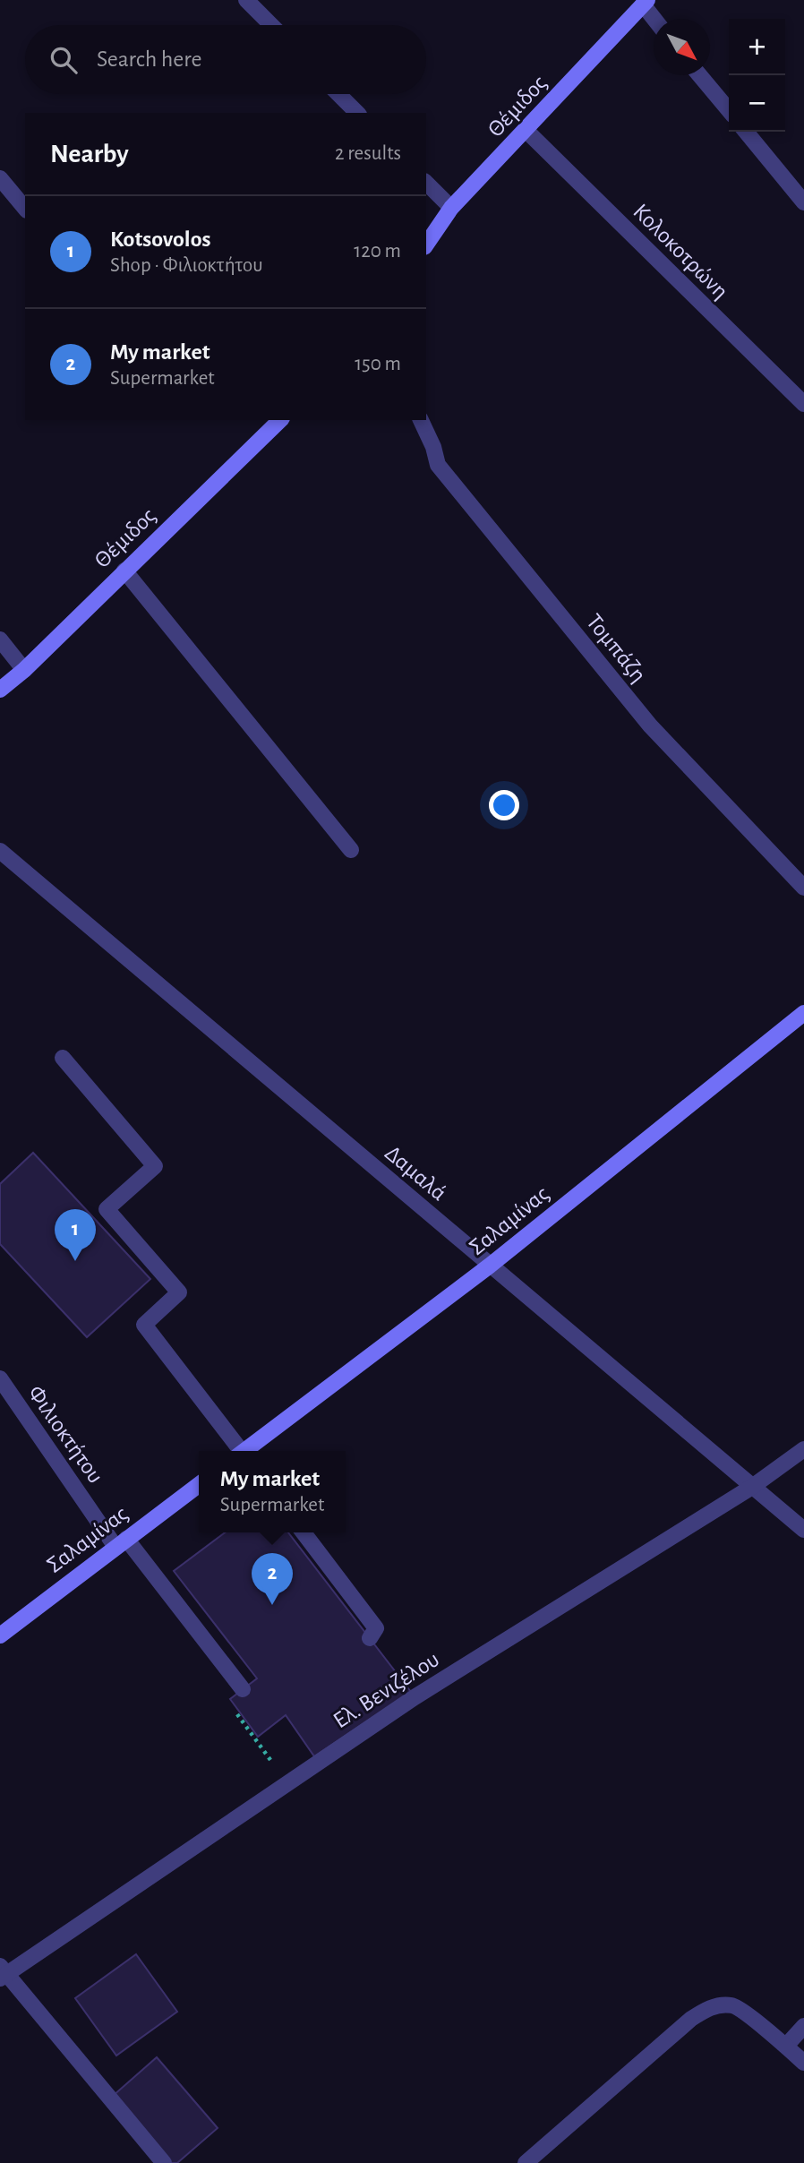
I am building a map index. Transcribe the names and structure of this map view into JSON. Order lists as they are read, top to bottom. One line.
{"streets":{"main road":["Θέμιδος","Σαλαμίνας"],"street":["Κολοκοτρώνη","Τομπάζη","Δαμαλά","Φιλιοκτήτου","Ελ. Βενιζέλου"]},"crossings":[["Θέμιδος","Κολοκοτρώνη"],["Δαμαλά","Σαλαμίνας"],["Δαμαλά","Ελ. Βενιζέλου"],["Σαλαμίνας","Φιλιοκτήτου"]],"north":"bottom right","page":{"map_buttons":["+","−"],"search":"Search here","heading":["Nearby","2 results"],"list":[{"mark":"1","name":"Kotsovolos","note":"Shop · Φιλιοκτήτου","value":"120 m"},{"mark":"2","name":"My market","note":"Supermarket","value":"150 m"}],"pins":["1","2"],"popup":["My market","Supermarket"]}}
